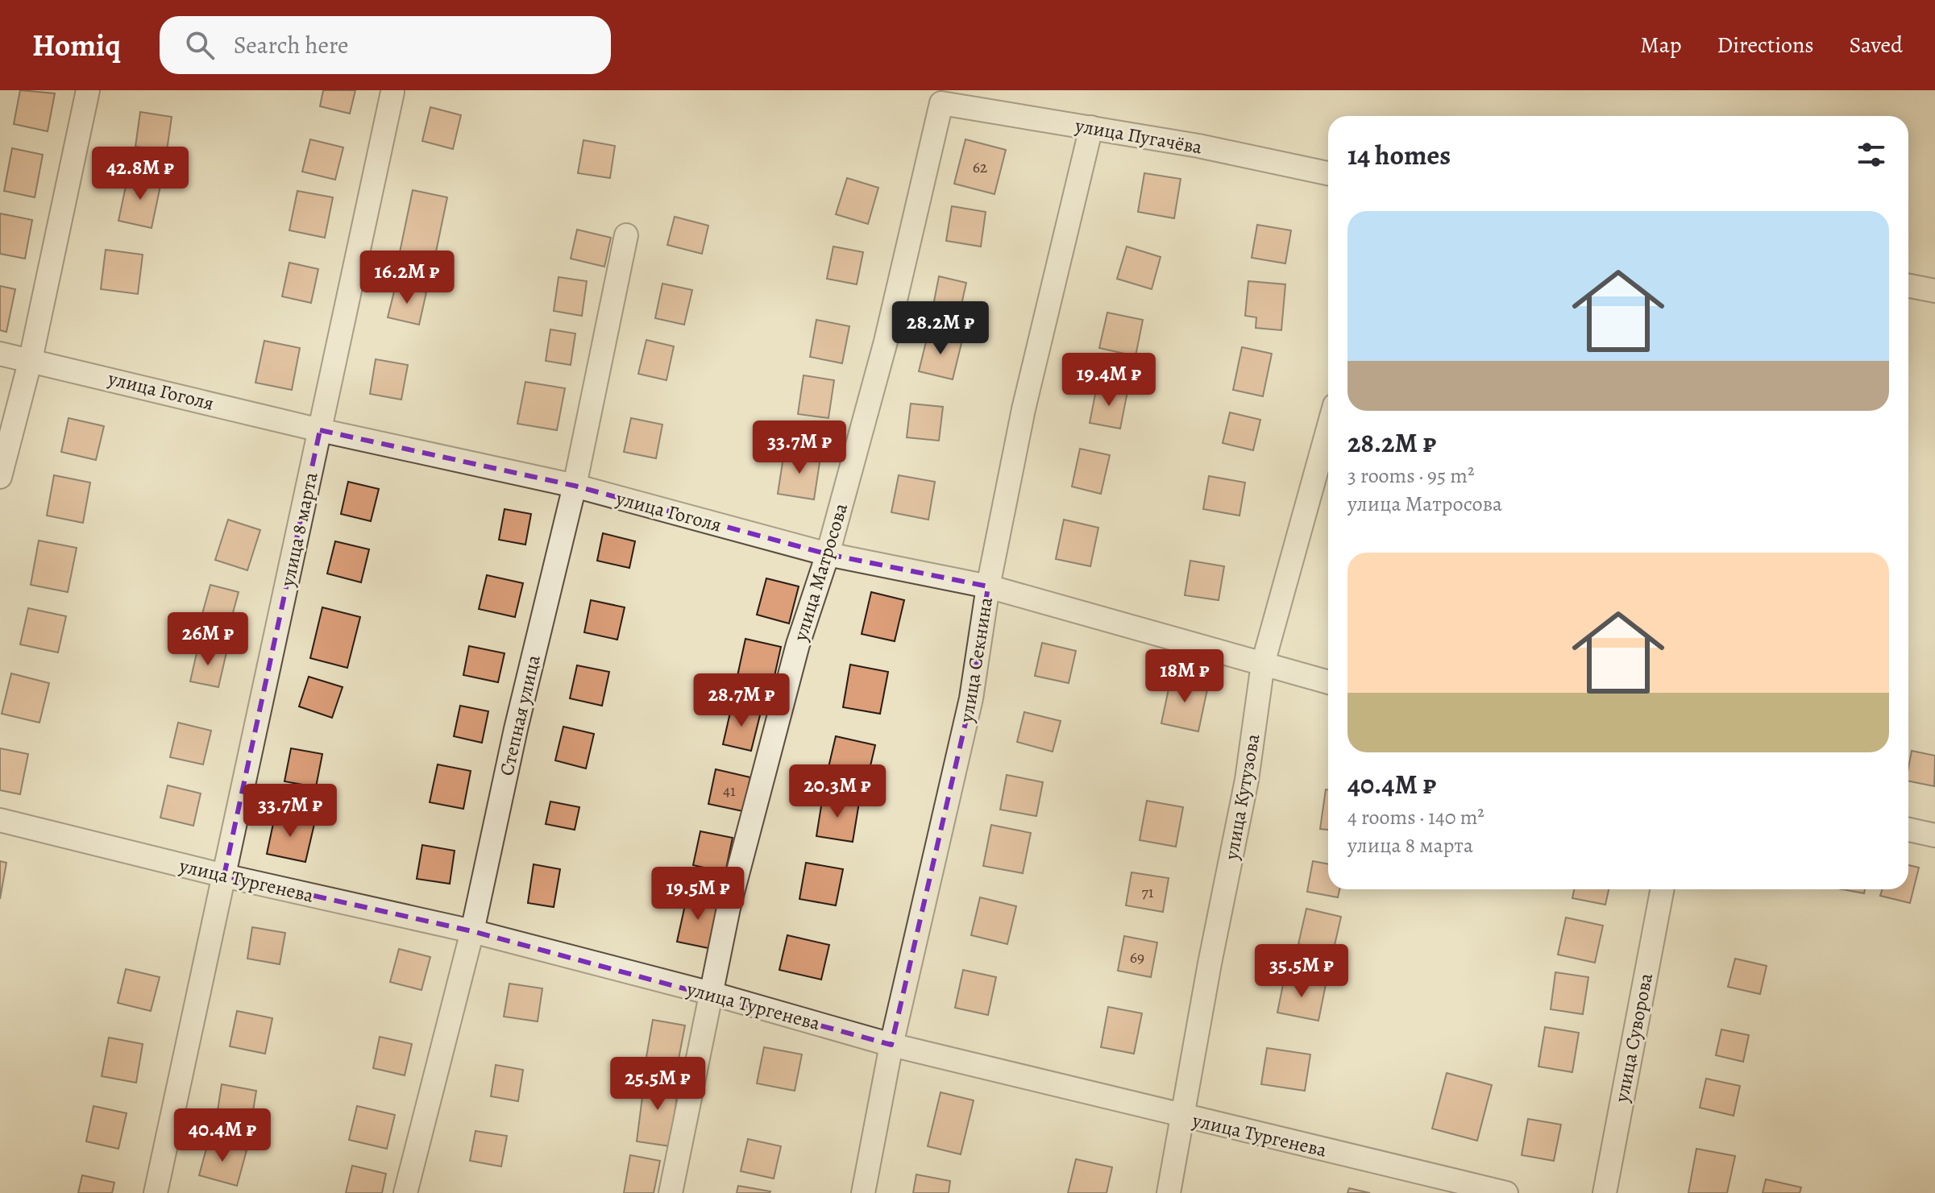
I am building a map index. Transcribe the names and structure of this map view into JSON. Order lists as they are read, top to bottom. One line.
{"streets":{"street":["улица Пугачёва","улица Гоголя","улица 8 марта","улица Матросова","улица Секнина","Степная улица","улица Кутузова","улица Тургенева","улица Суворова"]},"crossings":[["улица Пугачёва","улица Матросова"],["улица Пугачёва","улица Секнина"],["улица Гоголя","улица 8 марта"],["улица Гоголя","улица Матросова"],["улица Гоголя","улица Секнина"],["улица Гоголя","Степная улица"],["улица Гоголя","улица Кутузова"],["улица 8 марта","улица Тургенева"],["улица Матросова","улица Тургенева"],["улица Секнина","улица Тургенева"],["Степная улица","улица Тургенева"],["улица Кутузова","улица Тургенева"]],"house_numbers":["62","41","71","69"],"page":{"header":"Homiq","search":"Search here","nav":["Map","Directions","Saved"],"heading":"14 homes","price":["42.8M ₽","16.2M ₽","28.2M ₽","19.4M ₽","33.7M ₽","26M ₽","18M ₽","28.7M ₽","20.3M ₽","33.7M ₽","19.5M ₽","35.5M ₽","25.5M ₽","40.4M ₽"],"list":[{"name":"28.2M ₽","note":"3 rooms · 95 m² · улица Матросова"},{"name":"40.4M ₽","note":"4 rooms · 140 m² · улица 8 марта"}]}}
